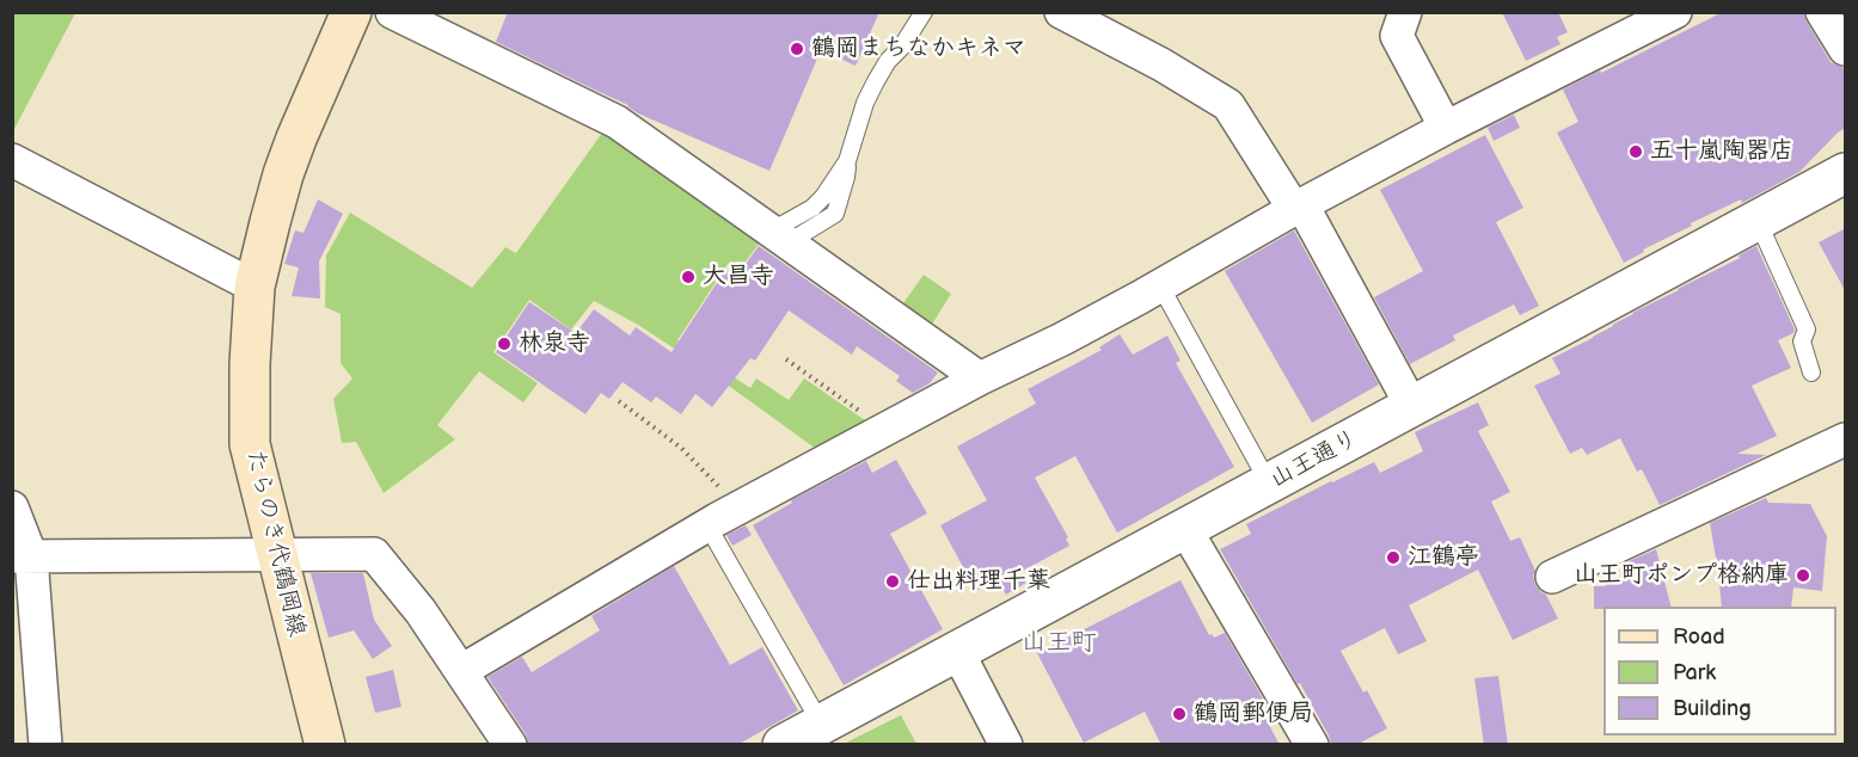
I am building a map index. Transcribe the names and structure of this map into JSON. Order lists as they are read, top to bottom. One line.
{"streets":{"main road":["たらのき代鶴岡線"],"street":["山王通り"]},"districts":["山王町"],"places":["鶴岡まちなかキネマ","五十嵐陶器店","大昌寺","林泉寺","江鶴亭","山王町ポンプ格納庫","仕出料理千葉","鶴岡郵便局"],"legend":["Road","Park","Building"]}
